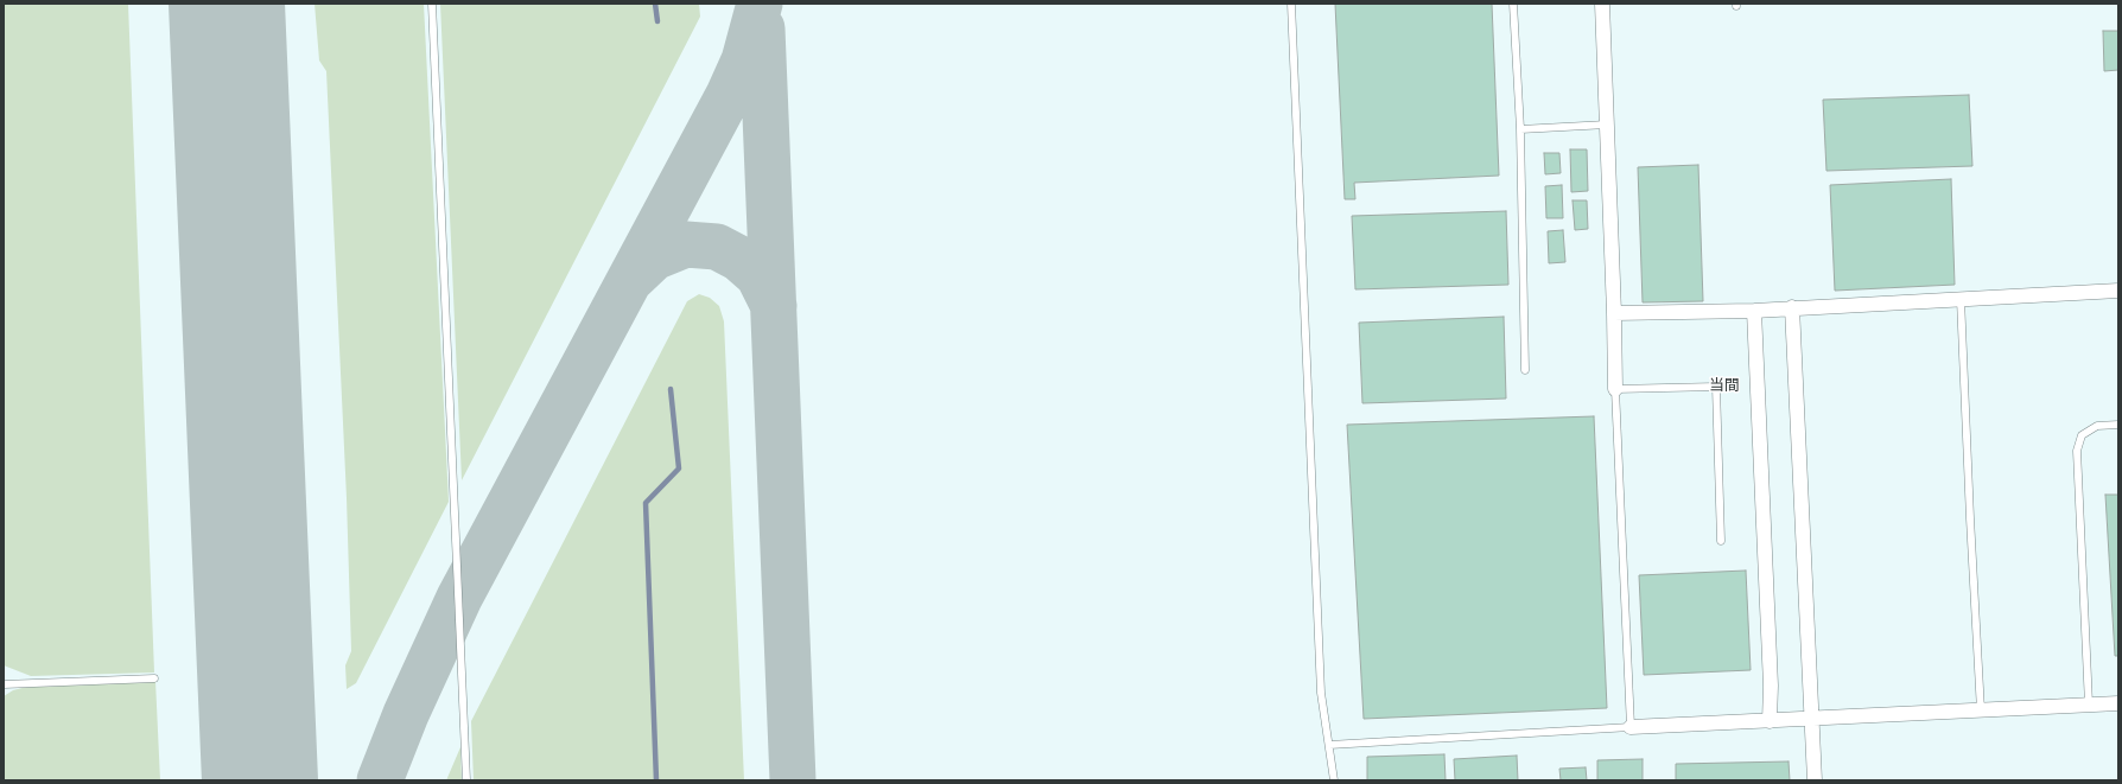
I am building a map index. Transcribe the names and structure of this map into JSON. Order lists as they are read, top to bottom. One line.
{"districts":["当間"]}
